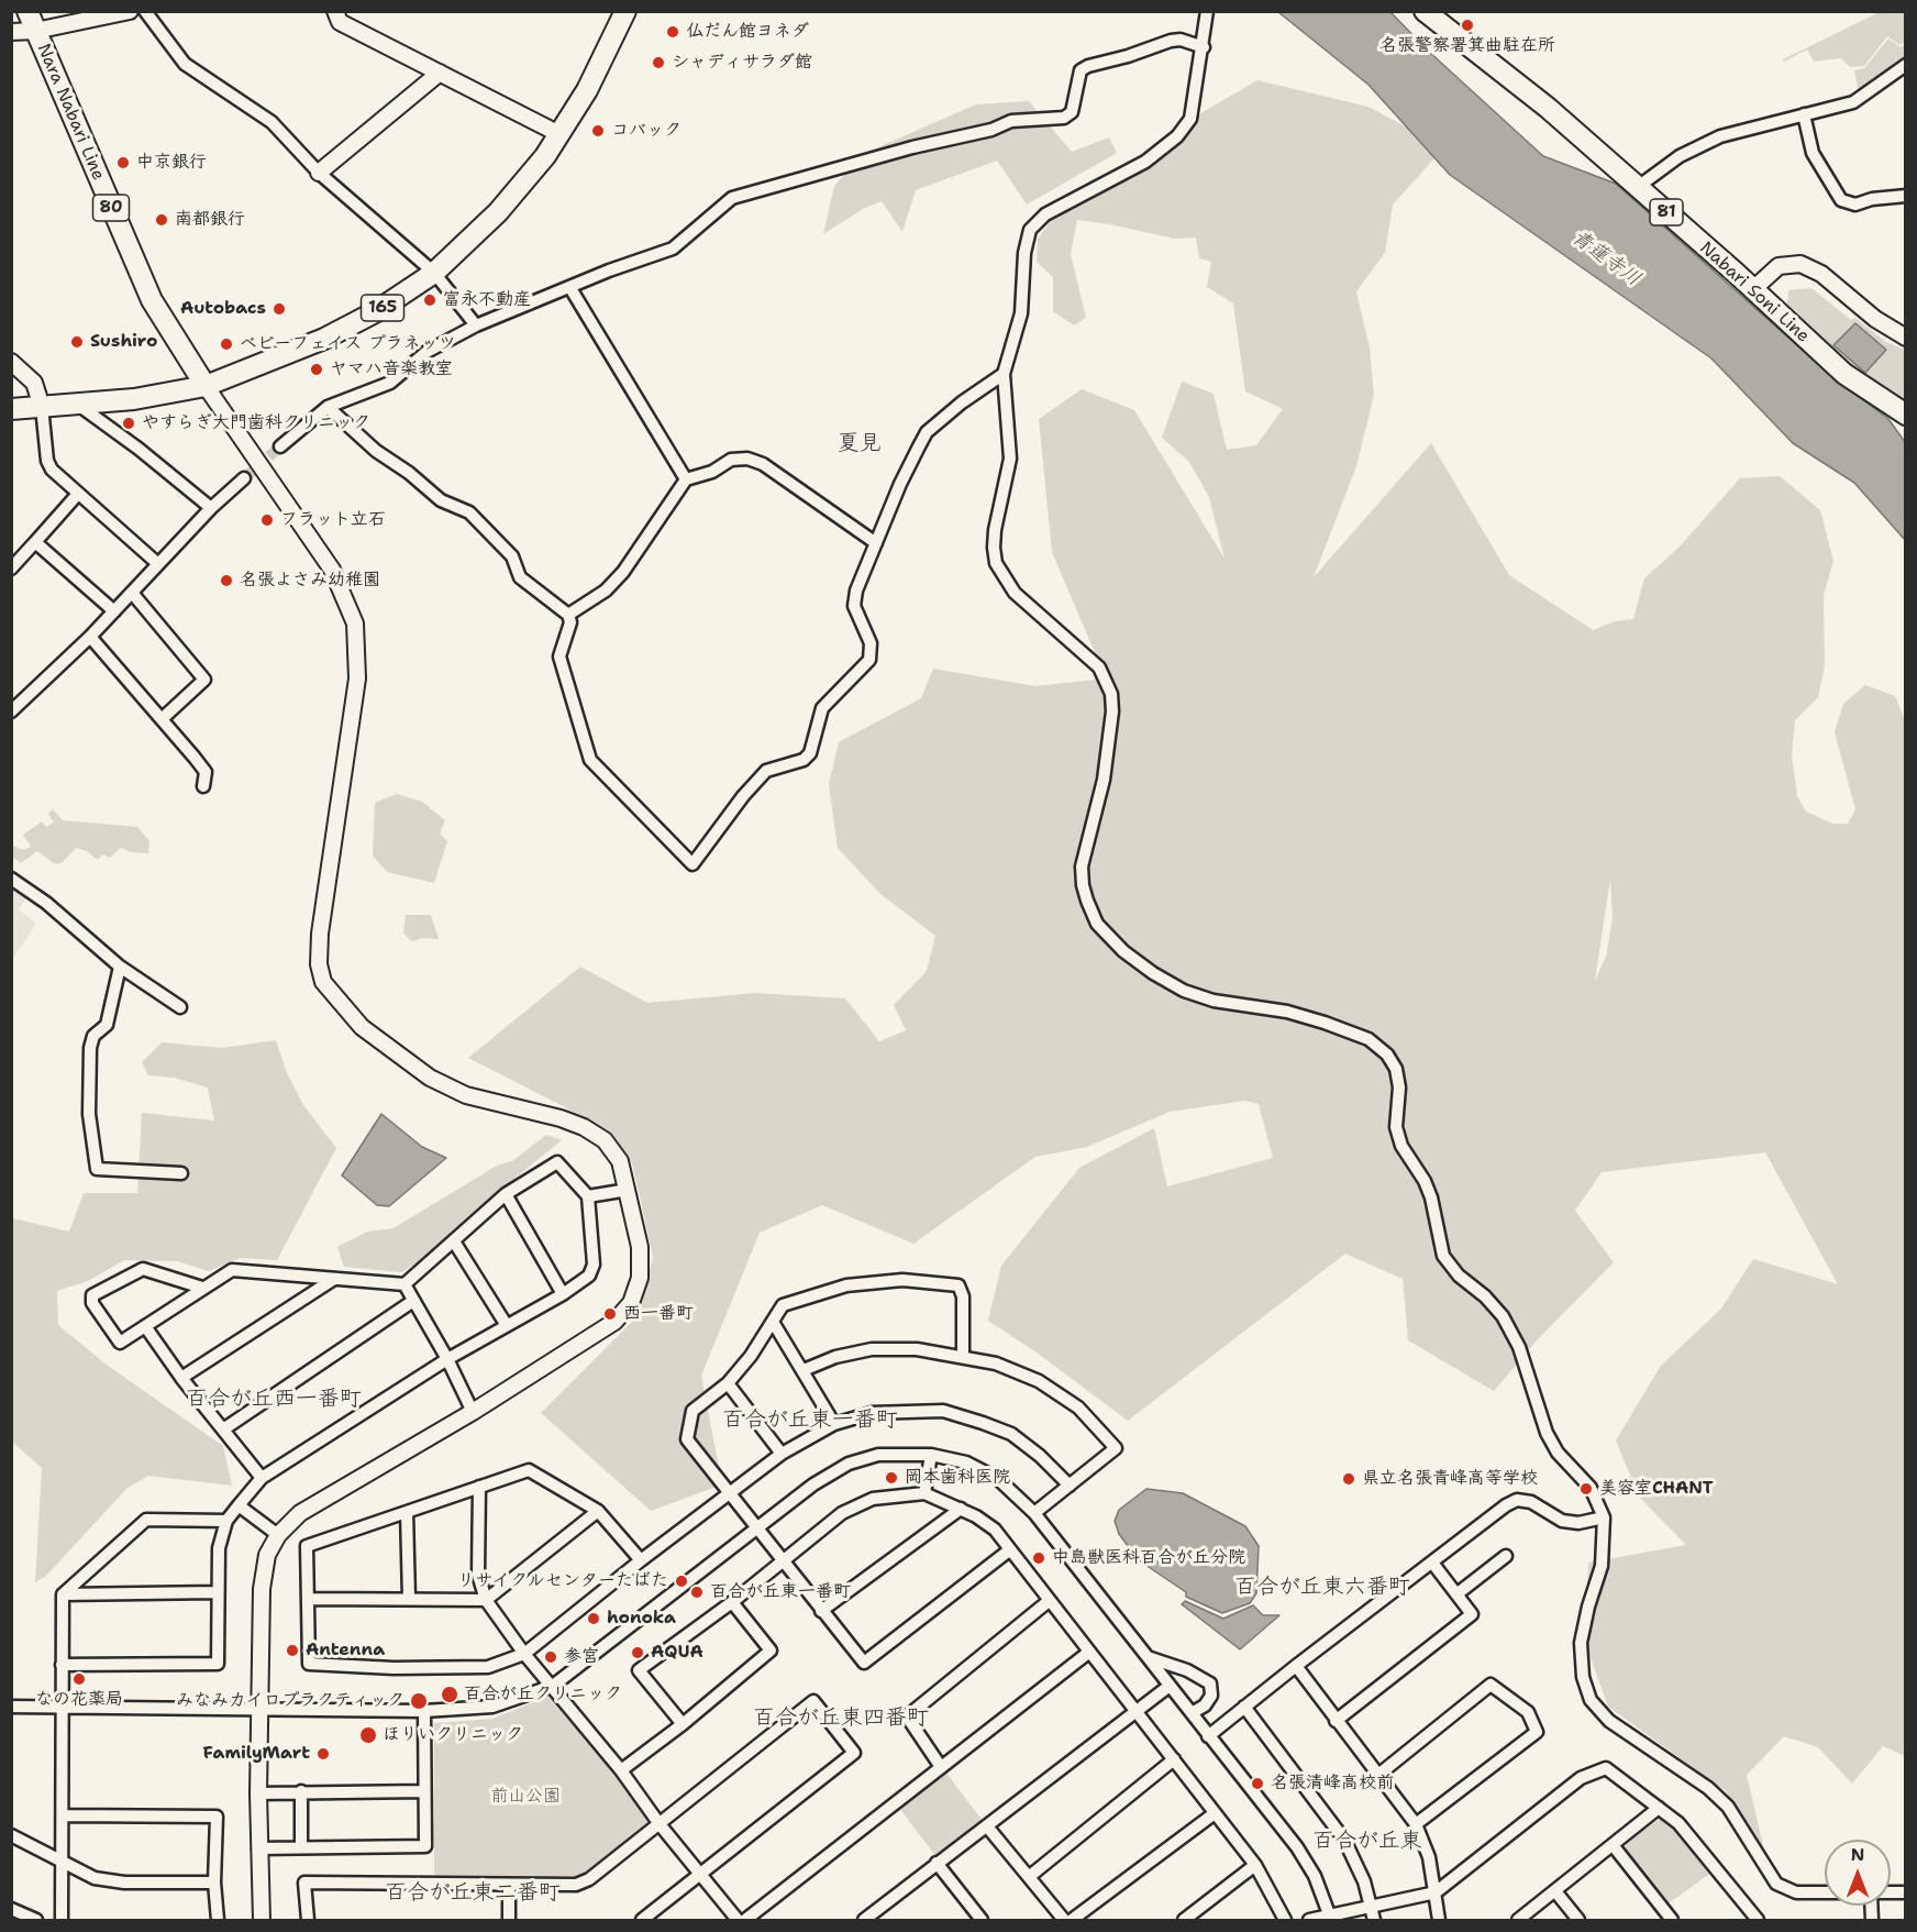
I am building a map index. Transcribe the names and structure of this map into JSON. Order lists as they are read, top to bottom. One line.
{"streets":{"main road":["Nara Nabari Line","80","81","Nabari Soni Line","165"]},"crossings":[["Nara Nabari Line","165"]],"districts":["夏見","百合が丘西一番町","百合が丘東一番町","百合が丘東六番町","百合が丘東四番町","百合が丘東","百合が丘東二番町"],"water":["青蓮寺川"],"parks":["前山公園"],"places":["名張警察署箕曲駐在所","仏だん館ヨネダ","シャディサラダ館","コバック","中京銀行","南都銀行","富永不動産","Autobacs","Sushiro","ベビーフェイス プラネッツ","ヤマハ音楽教室","やすらぎ大門歯科クリニック","フラット立石","名張よさみ幼稚園","西一番町","岡本歯科医院","県立名張青峰高等学校","美容室CHANT","中島獣医科百合が丘分院","リサイクルセンターたばた","百合が丘東一番町","honoka","Antenna","AQUA","参宮","なの花薬局","百合が丘クリニック","みなみカイロプラクティック","ほりいクリニック","FamilyMart","名張清峰高校前"],"north":"top"}
